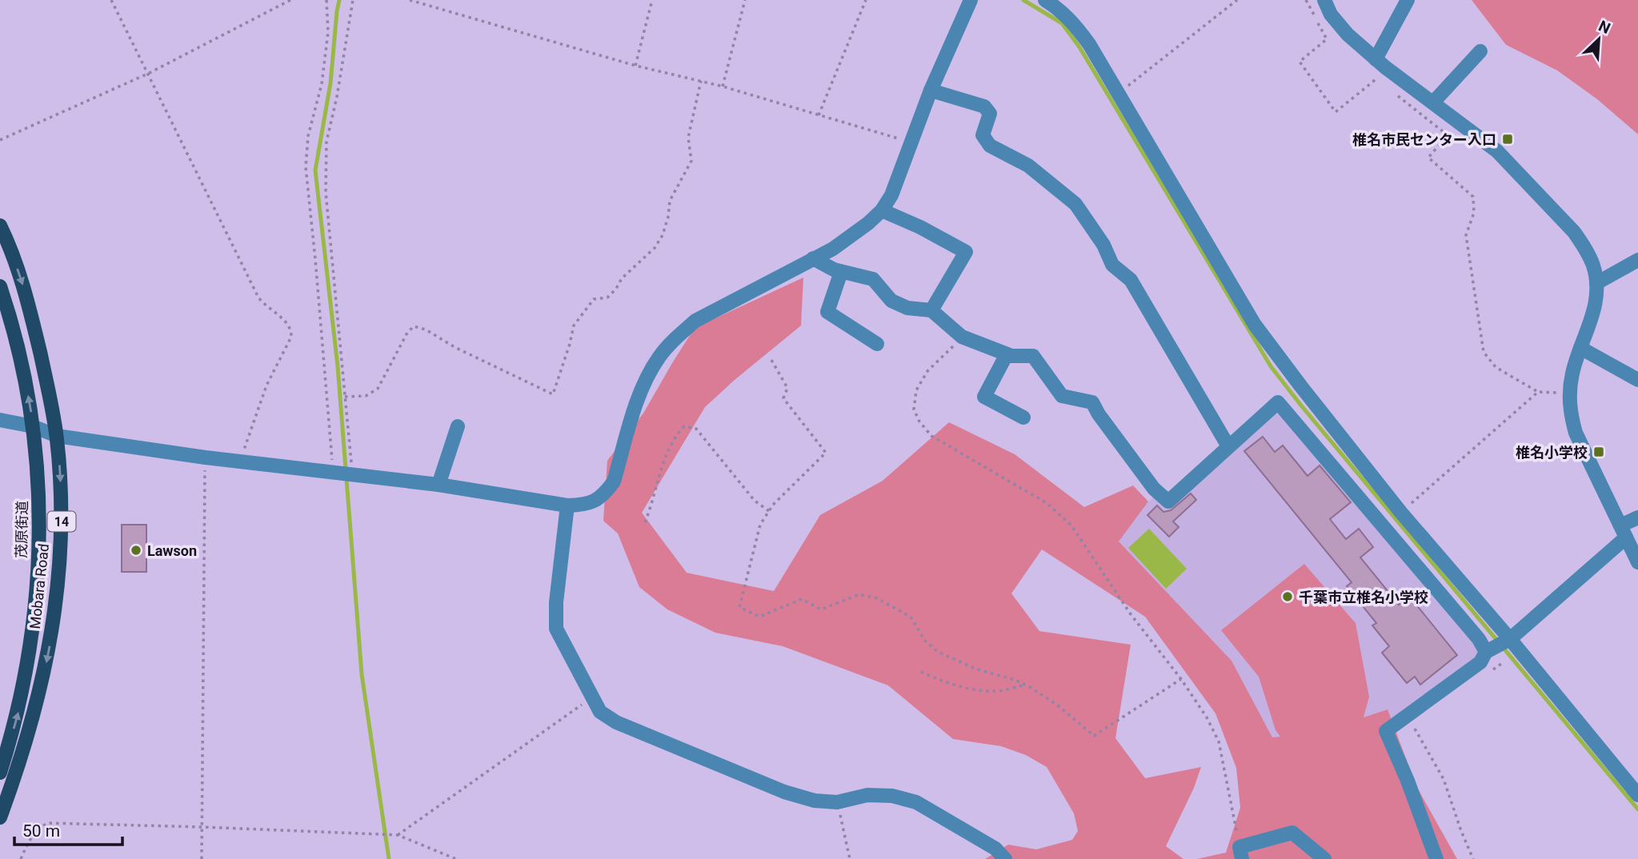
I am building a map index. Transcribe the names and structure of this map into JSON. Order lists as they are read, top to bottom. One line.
{"streets":{"main road":["14","茂原街道","Mobara Road"]},"one_way":["茂原街道","Mobara Road"],"places":{"transit":["椎名市民センター入口","椎名小学校"],"other":["Lawson","千葉市立椎名小学校"]},"scale_bar":"50 m","north":"top right"}
